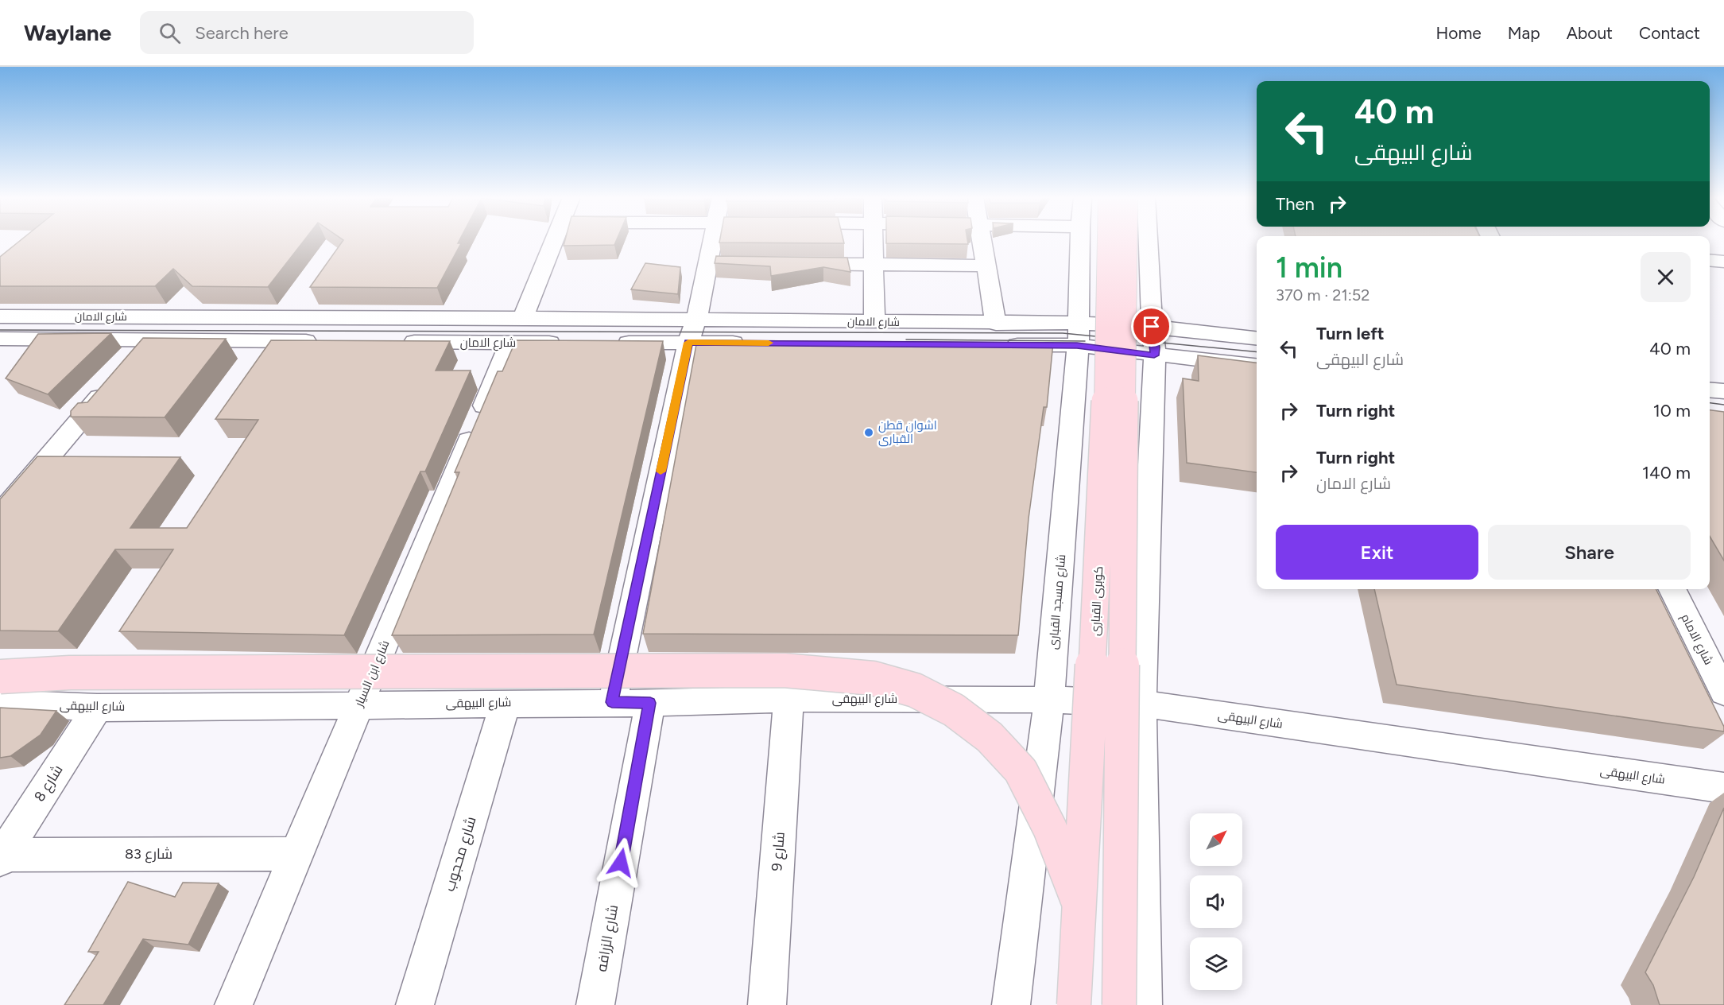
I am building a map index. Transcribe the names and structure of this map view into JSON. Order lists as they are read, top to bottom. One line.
{"streets":{"main road":["كوبرى القبارى"],"street":["شارع الامان","شارع مسجد القبارى","شارع الامام","شارع ابن السيار","شارع البيهقى","شارع 8","شارع 9","شارع 83","شارع محجوب","شارع الزرافه"]},"crossings":[["شارع الامان","شارع مسجد القبارى"],["شارع الامان","شارع ابن السيار"],["شارع مسجد القبارى","شارع البيهقى"],["شارع ابن السيار","شارع البيهقى"],["شارع ابن السيار","شارع 83"],["شارع البيهقى","شارع 8"],["شارع البيهقى","شارع 9"],["شارع البيهقى","شارع محجوب"],["شارع البيهقى","شارع الزرافه"],["شارع 8","شارع 83"]],"places":["اشوان قطن القبارى"],"north":"top right","page":{"header":"Waylane","search":"Search here","nav":["Home","Map","About","Contact"],"turn":["40 m","شارع البيهقى"],"then":"Then","heading":["1 min","370 m · 21:52"],"list":[{"name":"Turn left","note":"شارع البيهقى","value":"40 m"},{"name":"Turn right","value":"10 m"},{"name":"Turn right","note":"شارع الامان","value":"140 m"}],"buttons":["Exit","Share"]}}
